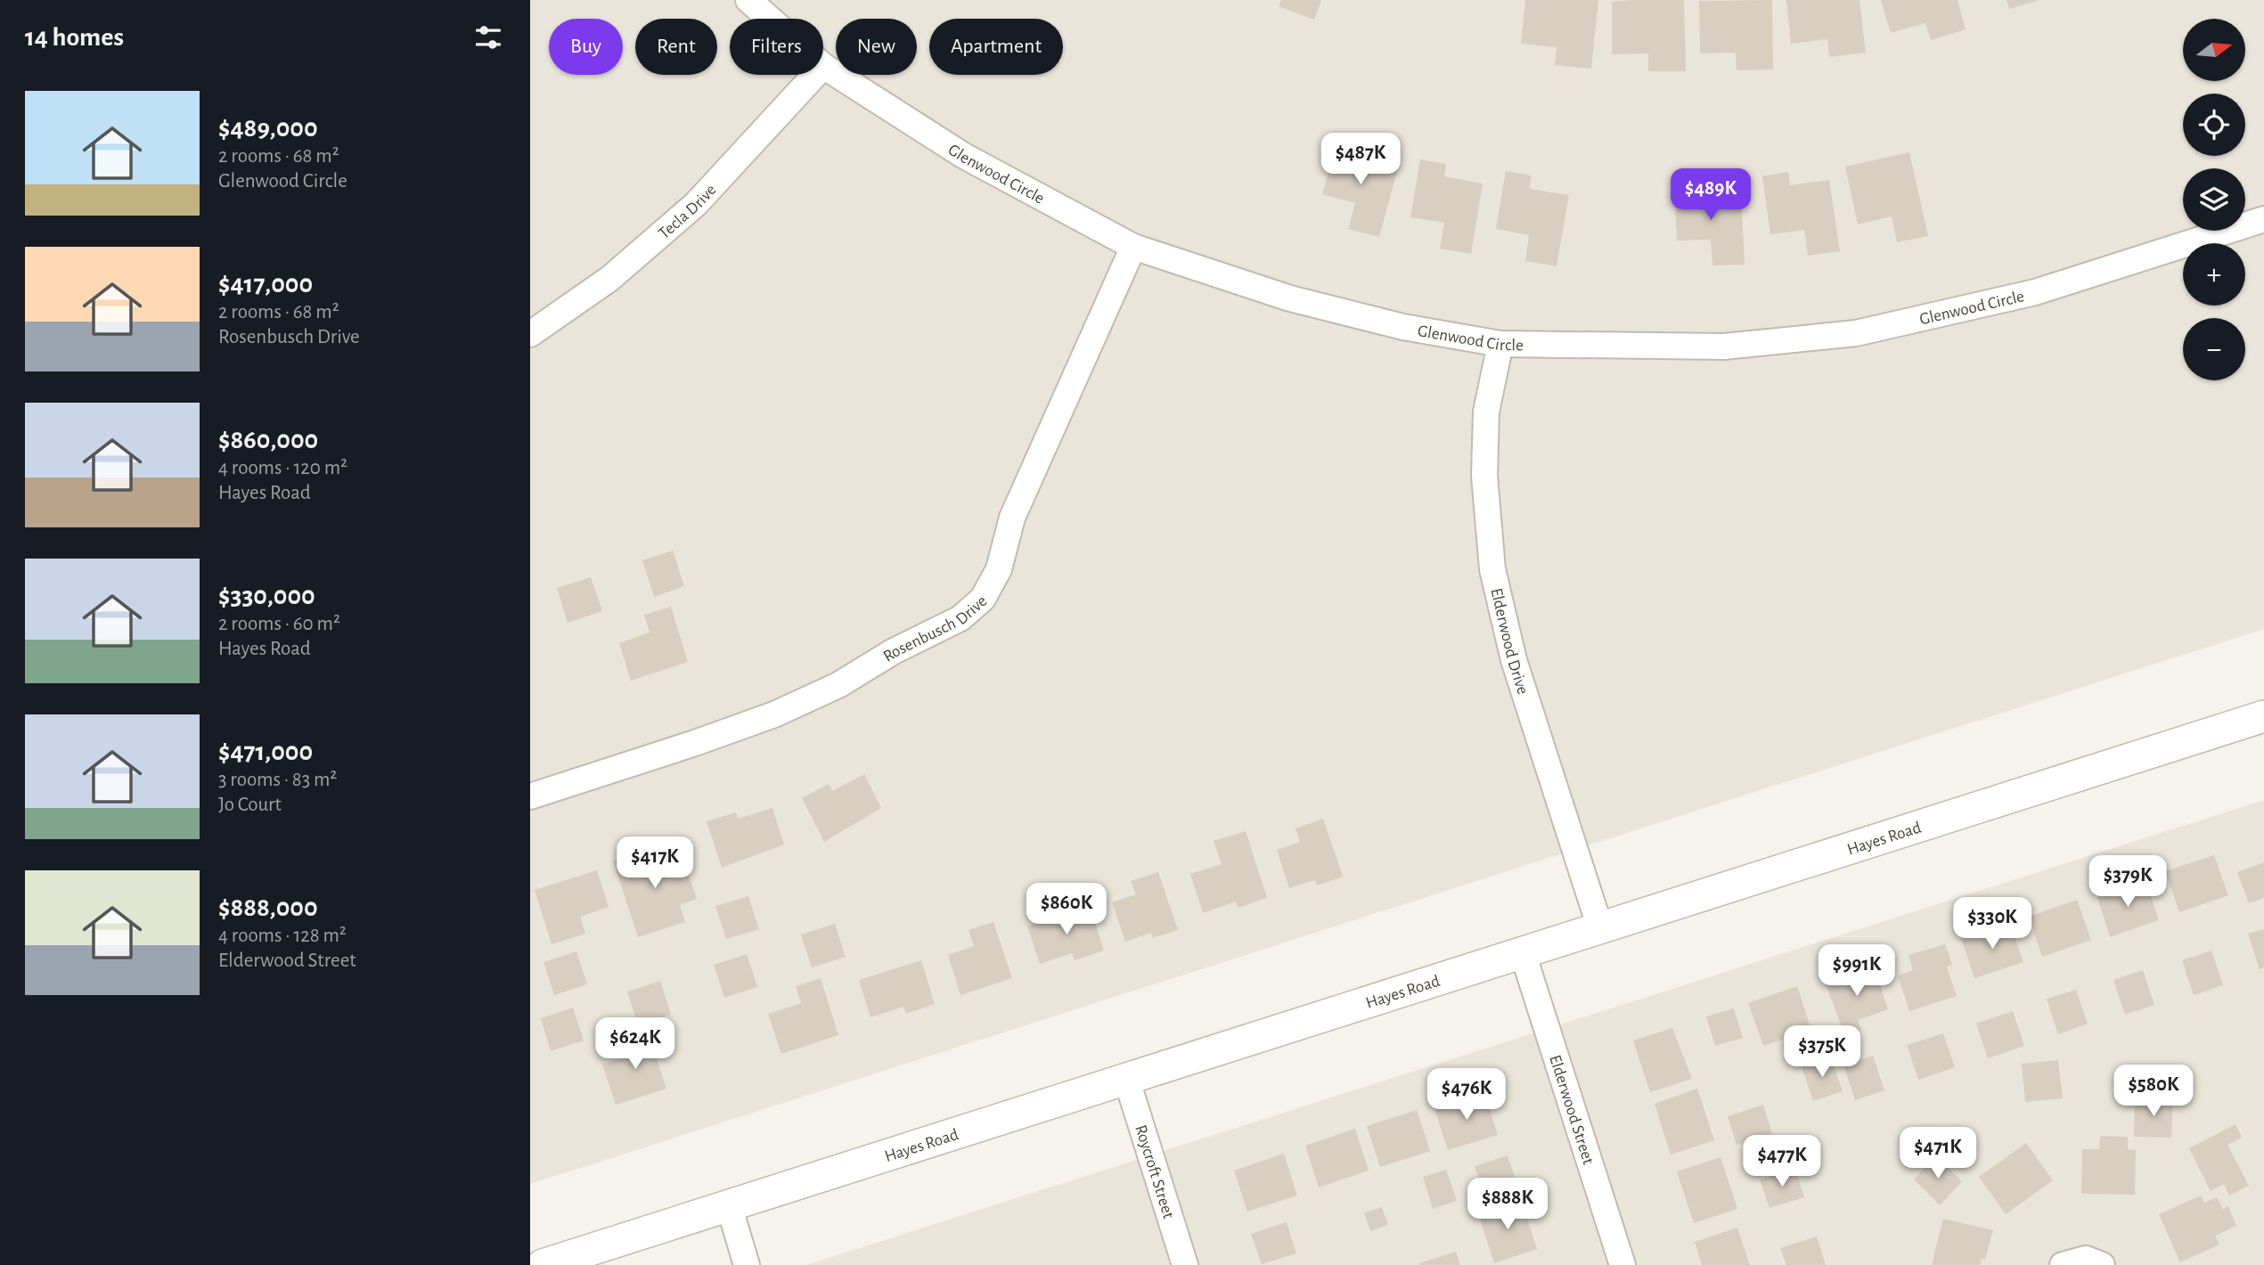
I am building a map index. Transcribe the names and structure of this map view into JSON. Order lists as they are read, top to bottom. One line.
{"streets":{"street":["Glenwood Circle","Tecla Drive","Rosenbusch Drive","Elderwood Drive","Hayes Road","Elderwood Street","Roycroft Street"]},"crossings":[["Glenwood Circle","Rosenbusch Drive"],["Glenwood Circle","Elderwood Drive"],["Elderwood Drive","Hayes Road"],["Hayes Road","Elderwood Street"],["Hayes Road","Roycroft Street"]],"north":"right","page":{"heading":"14 homes","map_buttons":["+","−"],"chip":["Buy","Rent","Filters","New","Apartment"],"list":[{"name":"$489,000","note":"2 rooms · 68 m² · Glenwood Circle"},{"name":"$417,000","note":"2 rooms · 68 m² · Rosenbusch Drive"},{"name":"$860,000","note":"4 rooms · 120 m² · Hayes Road"},{"name":"$330,000","note":"2 rooms · 60 m² · Hayes Road"},{"name":"$471,000","note":"3 rooms · 83 m² · Jo Court"},{"name":"$888,000","note":"4 rooms · 128 m² · Elderwood Street"}],"price":["$487K","$489K","$417K","$379K","$860K","$330K","$991K","$624K","$375K","$580K","$476K","$471K","$477K","$888K"]}}
